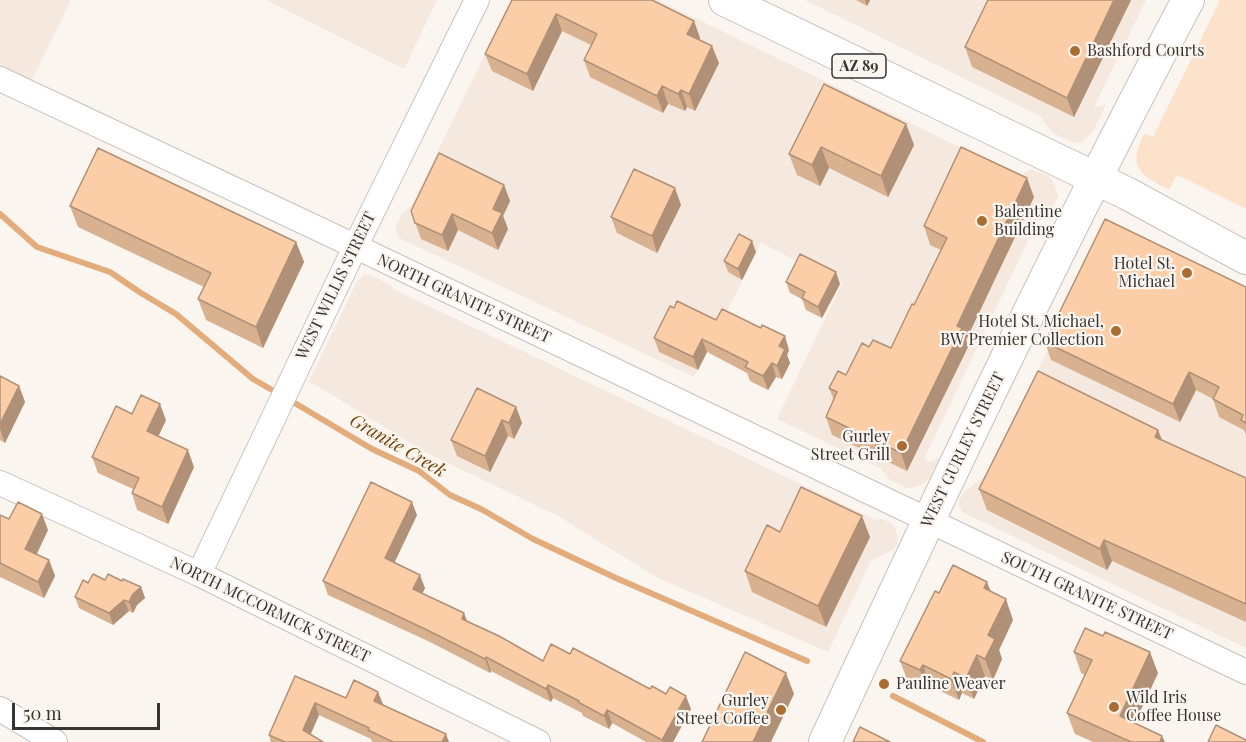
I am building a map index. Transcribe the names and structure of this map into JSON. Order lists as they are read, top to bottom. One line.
{"streets":{"main road":["AZ 89","WEST GURLEY STREET"],"street":["WEST WILLIS STREET","NORTH GRANITE STREET","SOUTH GRANITE STREET","NORTH MCCORMICK STREET"]},"crossings":[["AZ 89","WEST GURLEY STREET"],["WEST WILLIS STREET","NORTH GRANITE STREET"],["WEST WILLIS STREET","NORTH MCCORMICK STREET"],["NORTH GRANITE STREET","WEST GURLEY STREET"],["NORTH GRANITE STREET","SOUTH GRANITE STREET"],["WEST GURLEY STREET","SOUTH GRANITE STREET"]],"water":["Granite Creek"],"places":["Bashford Courts","Balentine Building","Hotel St. Michael","Hotel St. Michael, BW Premier Collection","Gurley Street Grill","Pauline Weaver","Wild Iris Coffee House","Gurley Street Coffee"],"scale_bar":"50 m"}
